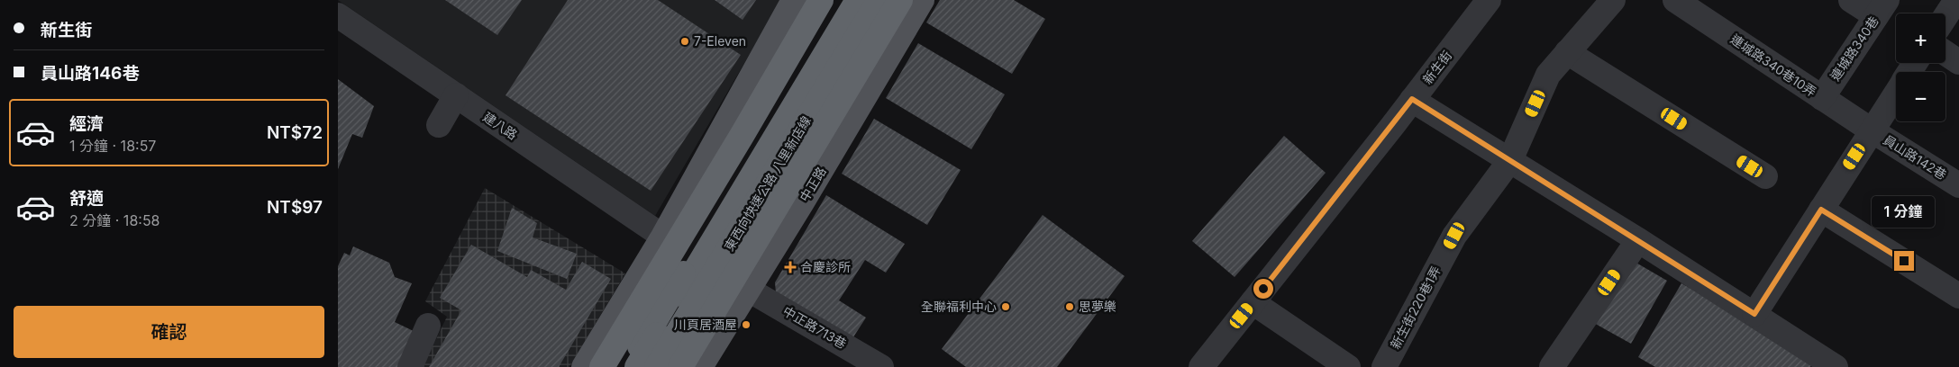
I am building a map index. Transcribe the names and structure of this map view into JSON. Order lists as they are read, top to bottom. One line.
{"streets":{"highway":["東西向快速公路 八里新店線"],"main road":["中正路"],"street":["連城路340巷","連城路340巷10弄","新生街","建八路","員山路142巷","新生街220巷1弄","中正路713巷"]},"crossings":[["連城路340巷","連城路340巷10弄"],["連城路340巷10弄","員山路142巷"],["中正路","中正路713巷"]],"places":{"other":["7-Eleven","全聯福利中心","思夢樂","川頁居酒屋"],"health":["合慶診所"]},"page":{"banner":["新生街","員山路146巷"],"map_buttons":["+","−"],"list":[{"name":"經濟","note":"1 分鐘 · 18:57","value":"NT$72"},{"name":"舒適","note":"2 分鐘 · 18:58","value":"NT$97"}],"bubble":"1 分鐘","buttons":"確認"}}
